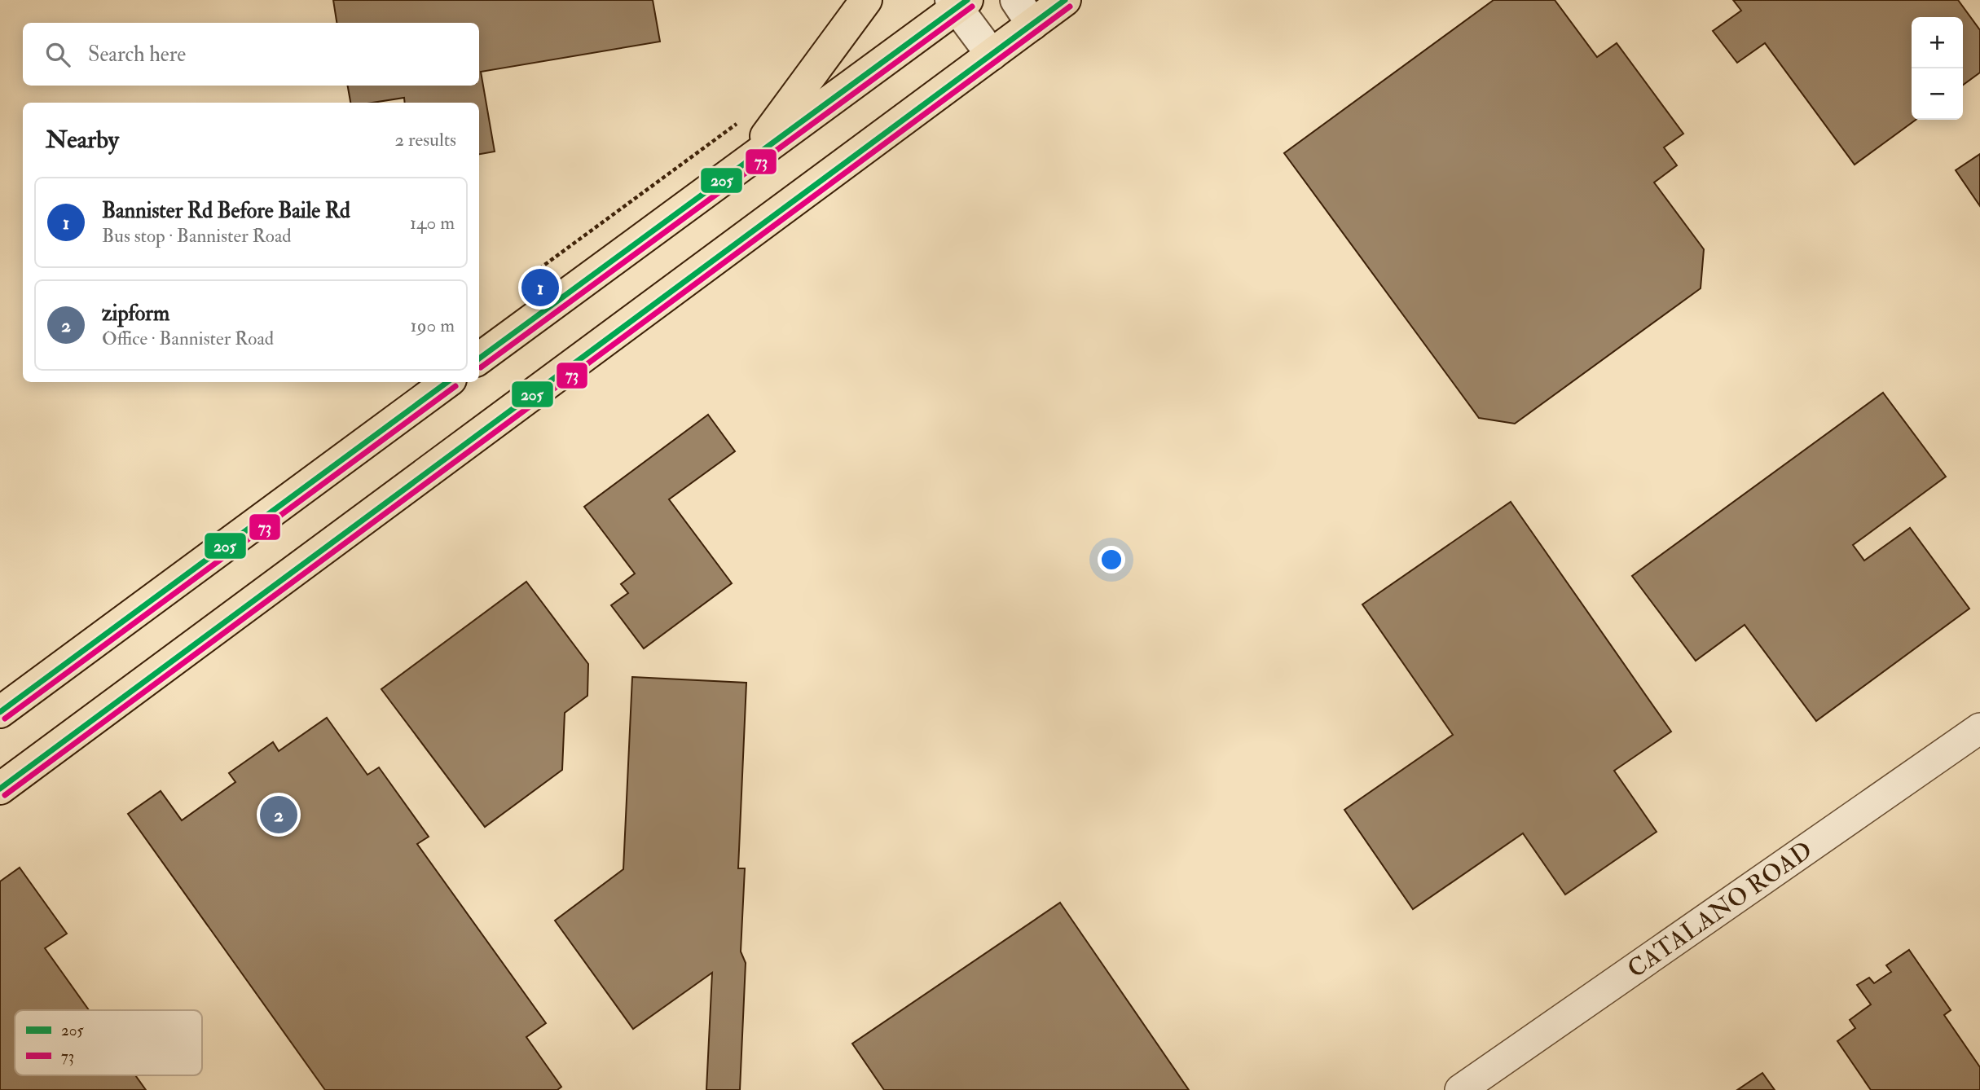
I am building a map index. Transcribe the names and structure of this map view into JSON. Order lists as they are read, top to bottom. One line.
{"streets":{"street":["CATALANO ROAD"]},"lines":["transit line 205","transit line 73"],"legend":["205","73"],"page":{"map_buttons":["+","−"],"search":"Search here","heading":["Nearby","2 results"],"list":[{"mark":"1","name":"Bannister Rd Before Baile Rd","note":"Bus stop · Bannister Road","value":"140 m"},{"mark":"2","name":"zipform","note":"Office · Bannister Road","value":"190 m"}],"pins":["1","2"]}}
